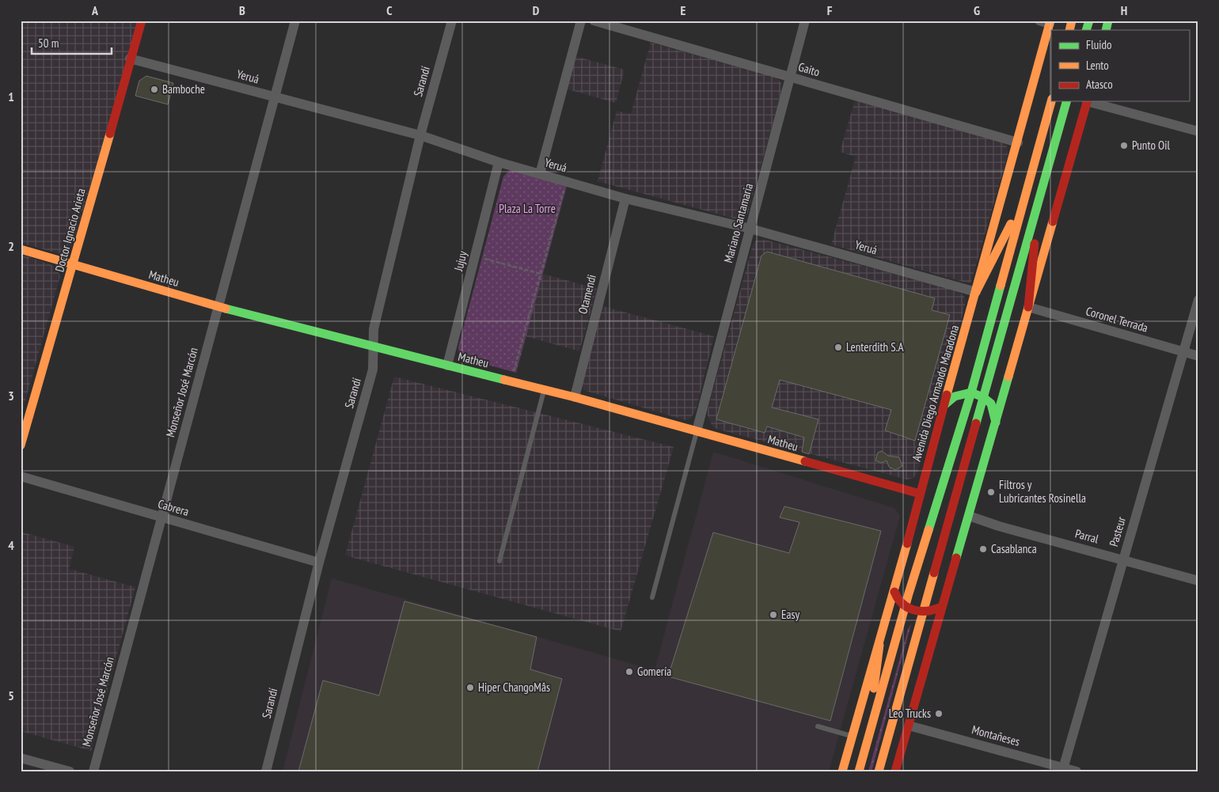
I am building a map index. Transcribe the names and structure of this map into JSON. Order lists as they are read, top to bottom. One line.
{"streets":{"street":["Gaito","Yeruá","Sarandí","Mariano Santamaria","Doctor Ignacio Arieta","Jujuy","Matheu","Otamendi","Coronel Terrada","Monseñor José Marcón","Avenida Diego Armando Maradona","Cabrera","Pasteur","Parral","Montañeses"]},"crossings":[["Gaito","Mariano Santamaria"],["Gaito","Avenida Diego Armando Maradona"],["Yeruá","Sarandí"],["Yeruá","Mariano Santamaria"],["Yeruá","Doctor Ignacio Arieta"],["Yeruá","Jujuy"],["Yeruá","Otamendi"],["Yeruá","Monseñor José Marcón"],["Yeruá","Avenida Diego Armando Maradona"],["Sarandí","Matheu"],["Sarandí","Cabrera"],["Mariano Santamaria","Matheu"],["Doctor Ignacio Arieta","Matheu"],["Jujuy","Matheu"],["Matheu","Otamendi"],["Matheu","Monseñor José Marcón"],["Matheu","Avenida Diego Armando Maradona"],["Coronel Terrada","Pasteur"],["Monseñor José Marcón","Cabrera"],["Pasteur","Parral"],["Pasteur","Montañeses"]],"parks":["Plaza La Torre"],"places":["Bamboche","Punto Oil","Lenterdith S.A","Filtros y Lubricantes Rosinella","Casablanca","Easy","Gomería","Hiper ChangoMâs","Leo Trucks"],"legend":["Fluido","Lento","Atasco"],"scale_bar":"50 m","grid":{"columns":["A","B","C","D","E","F","G","H"],"rows":["1","2","3","4","5"]}}
